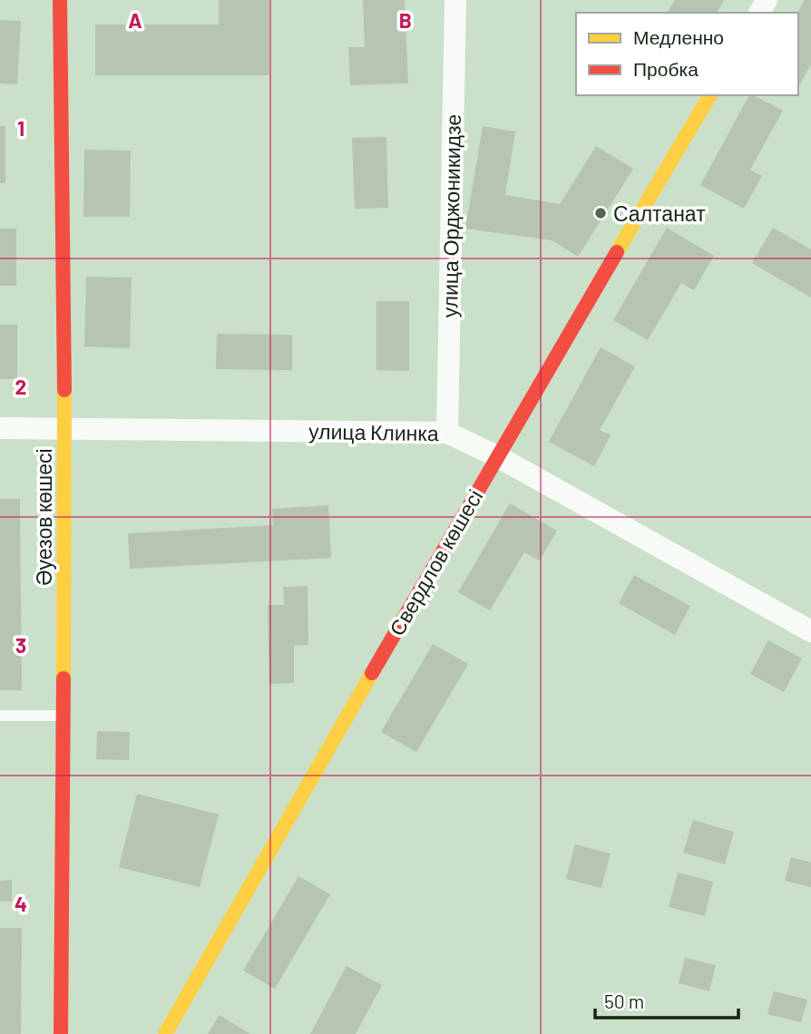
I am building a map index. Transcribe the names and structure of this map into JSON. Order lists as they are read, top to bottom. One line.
{"streets":{"street":["улица Орджоникидзе","улица Клинка","Әуезов көшесі","Свердлов көшесі"]},"crossings":[["улица Орджоникидзе","улица Клинка"],["улица Клинка","Әуезов көшесі"],["улица Клинка","Свердлов көшесі"]],"places":["Салтанат"],"legend":["Медленно","Пробка"],"scale_bar":"50 m","grid":{"columns":["A","B"],"rows":["1","2","3","4"]}}
